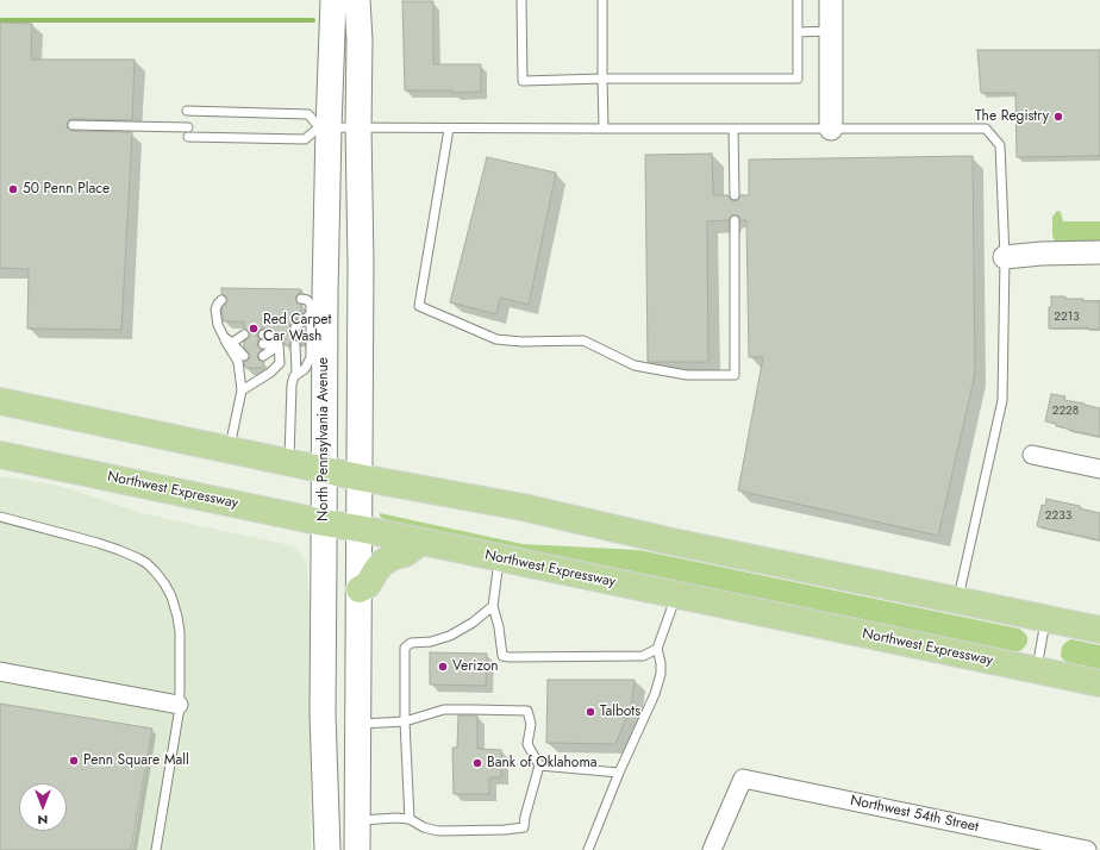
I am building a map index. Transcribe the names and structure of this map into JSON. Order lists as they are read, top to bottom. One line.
{"streets":{"highway":["Northwest Expressway"],"main road":["North Pennsylvania Avenue"],"street":["Northwest 54th Street"]},"crossings":[["North Pennsylvania Avenue","Northwest Expressway"]],"places":["The Registry","50 Penn Place","Red Carpet Car Wash","Verizon","Talbots","Penn Square Mall","Bank of Oklahoma"],"house_numbers":["2213","2228","2233"],"north":"bottom"}
